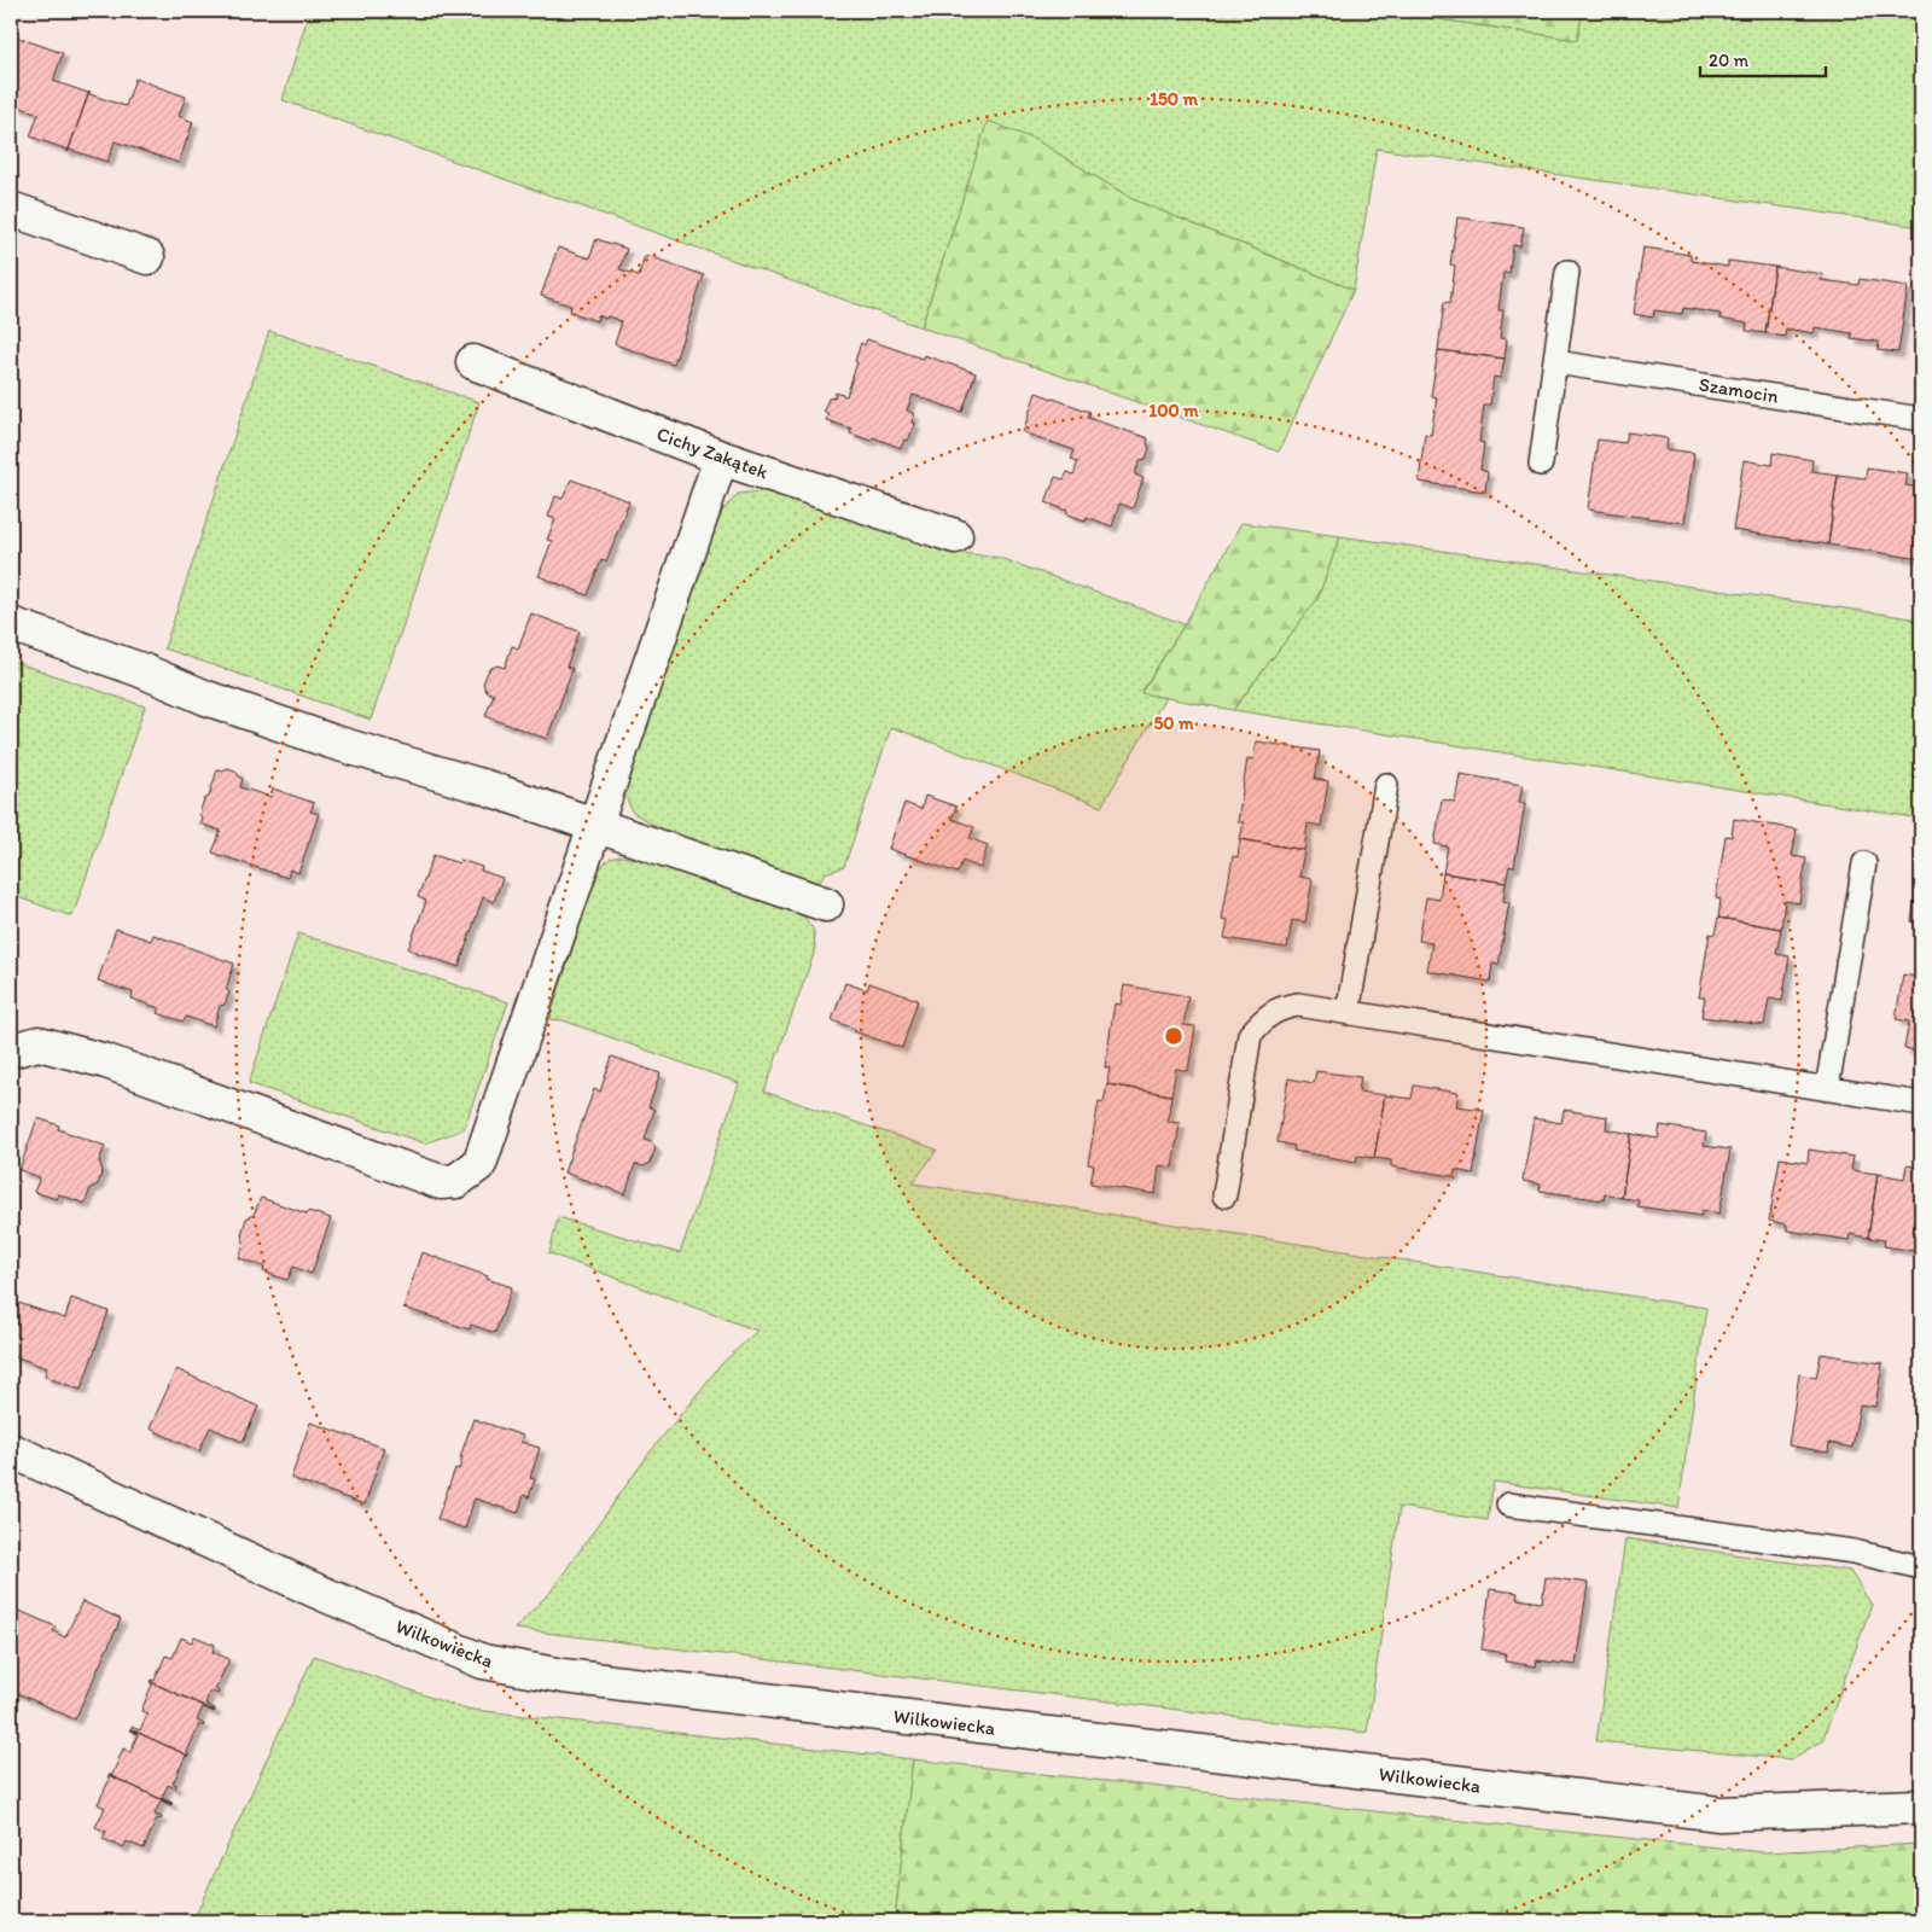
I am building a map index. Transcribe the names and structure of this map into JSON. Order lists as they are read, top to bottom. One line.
{"streets":{"street":["Cichy Zakątek","Wilkowiecka"],"lane":["Szamocin"]},"scale_bar":"20 m","rings":["150 m","100 m","50 m"]}
